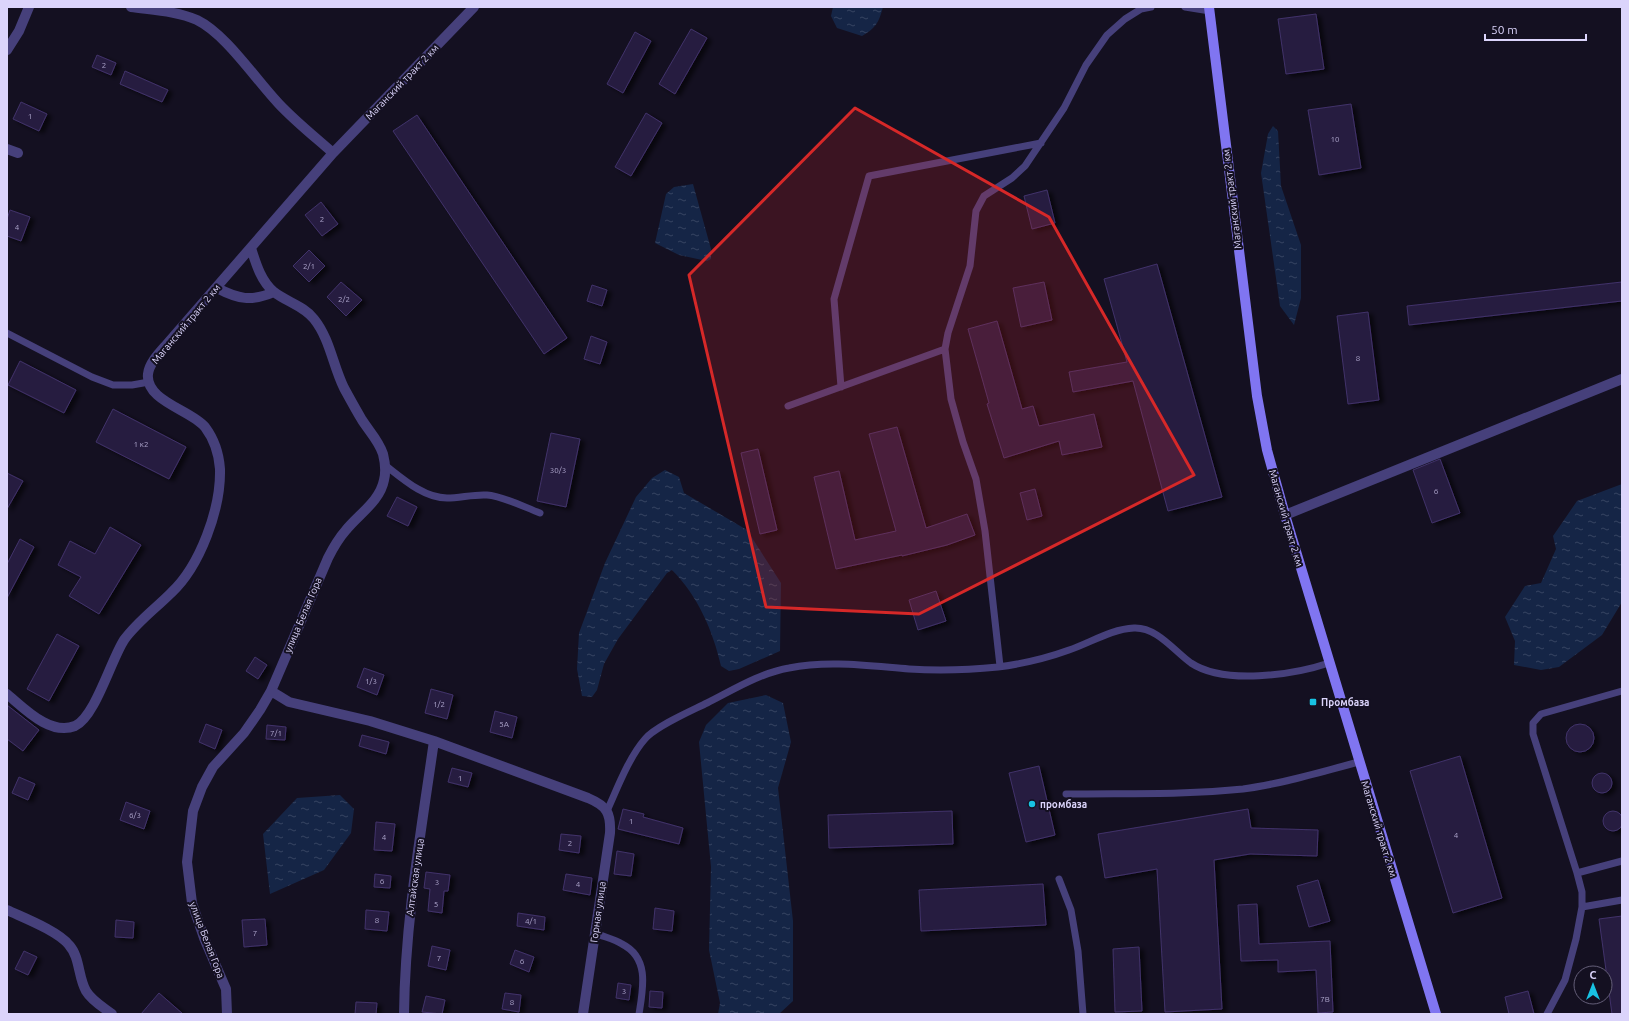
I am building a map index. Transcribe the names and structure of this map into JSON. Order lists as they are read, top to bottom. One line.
{"streets":{"main road":["Маганский тракт 2 км"],"street":["улица Белая Гора","Алтайская улица","Горная улица"]},"crossings":[["Маганский тракт 2 км","улица Белая Гора"]],"places":{"transit":["Промбаза"],"other":["промбаза"]},"house_numbers":["2","1","10","2","4","2/1","2/2","8","1 к2","30/3","6","1/3","1/2","5А","7/1","1","6/3","1","4","4","2","6","3","4","5","8","4/1","7","7","6","3","7В","8"],"scale_bar":"50 m","north":"top"}
